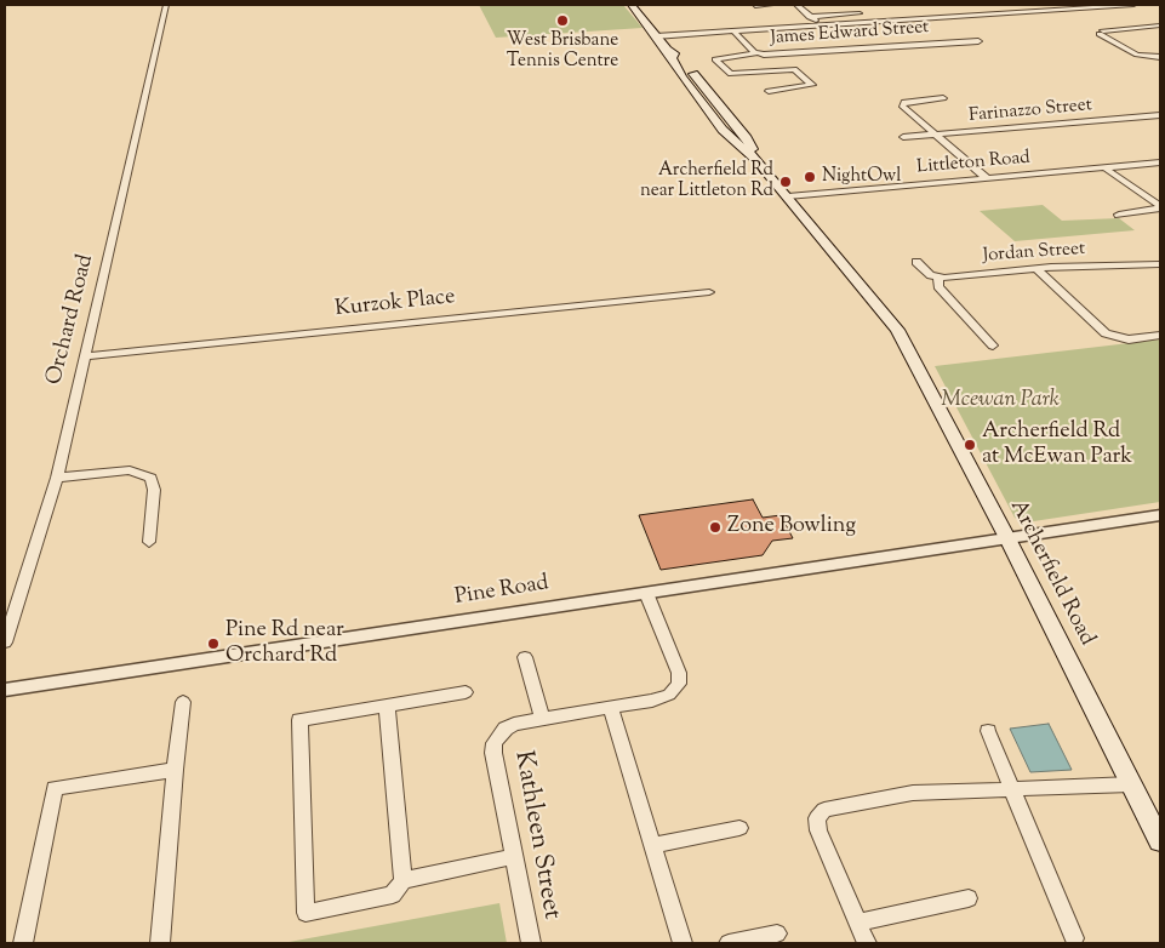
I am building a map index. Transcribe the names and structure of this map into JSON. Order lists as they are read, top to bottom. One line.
{"streets":{"main road":["Archerfield Road"],"street":["James Edward Street","Farinazzo Street","Littleton Road","Jordan Street","Kurzok Place","Orchard Road","Pine Road","Kathleen Street"]},"crossings":[["Littleton Road","Archerfield Road"],["Kurzok Place","Orchard Road"],["Archerfield Road","Pine Road"],["Pine Road","Kathleen Street"]],"parks":["Mcewan Park"],"places":["West Brisbane Tennis Centre","NightOwl","Archerfield Rd near Littleton Rd","Archerfield Rd at McEwan Park","Zone Bowling","Pine Rd near Orchard Rd"]}
